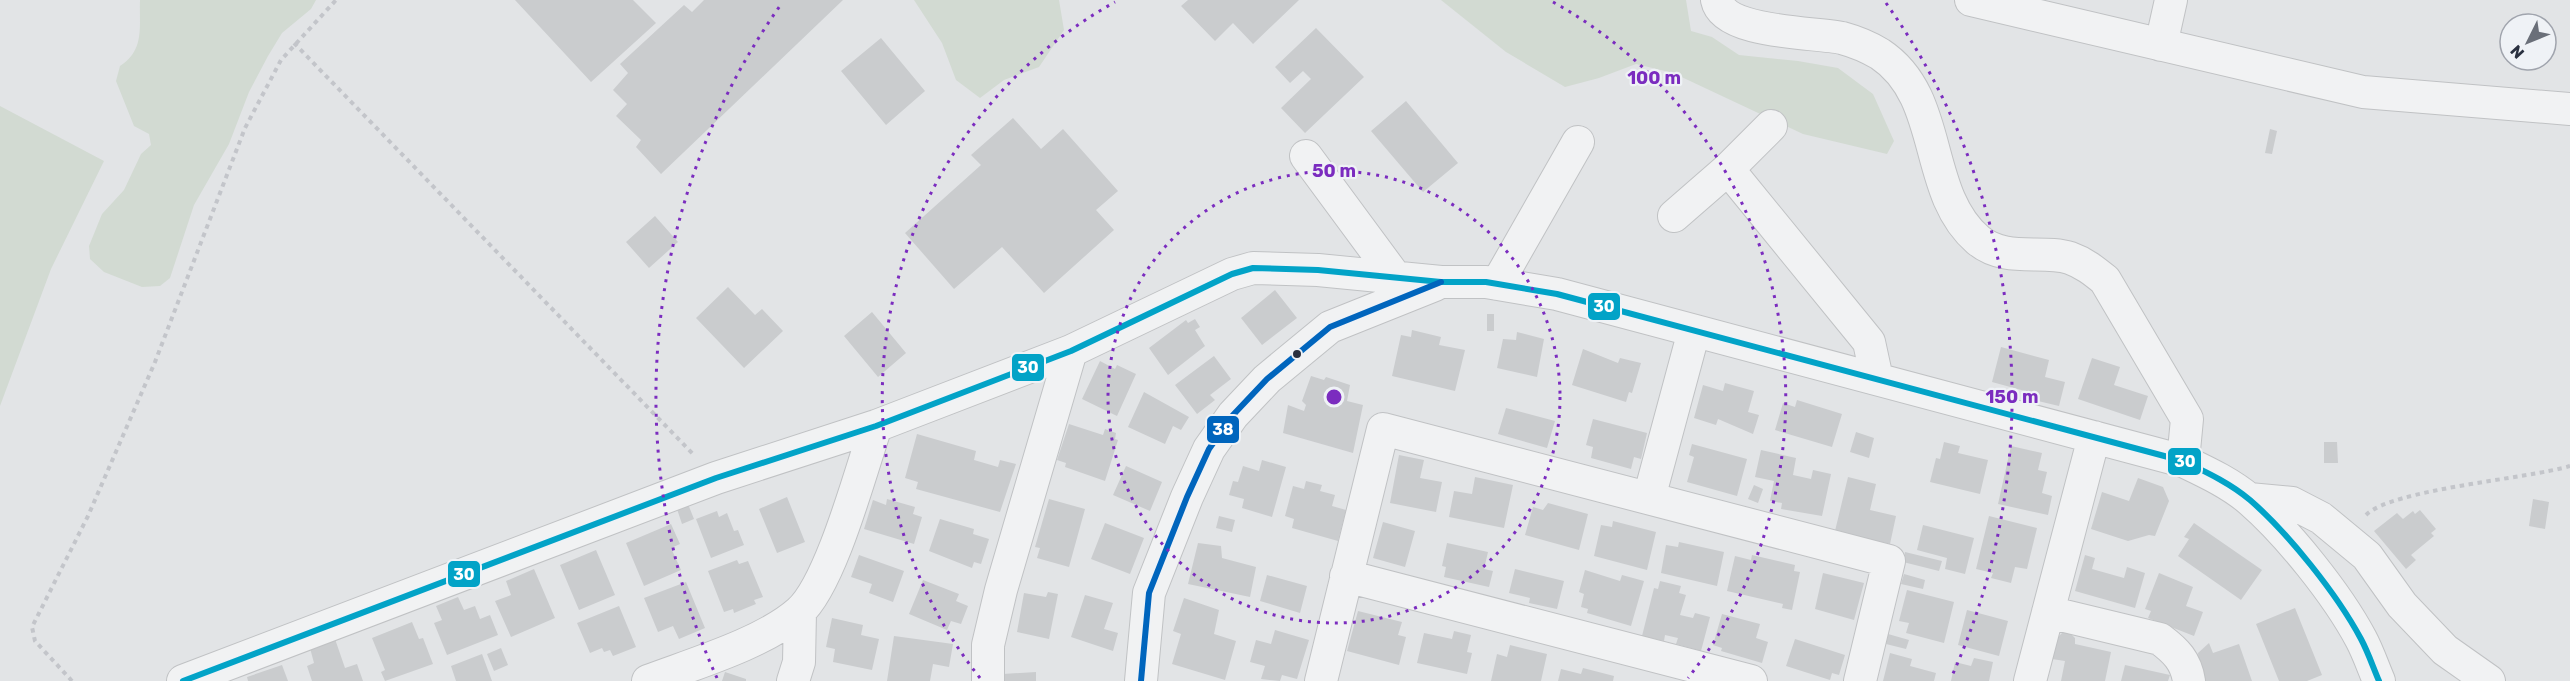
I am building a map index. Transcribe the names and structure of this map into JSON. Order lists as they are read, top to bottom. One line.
{"lines":["transit line 30","transit line 38"],"north":"bottom left","rings":["100 m","50 m","150 m"]}
